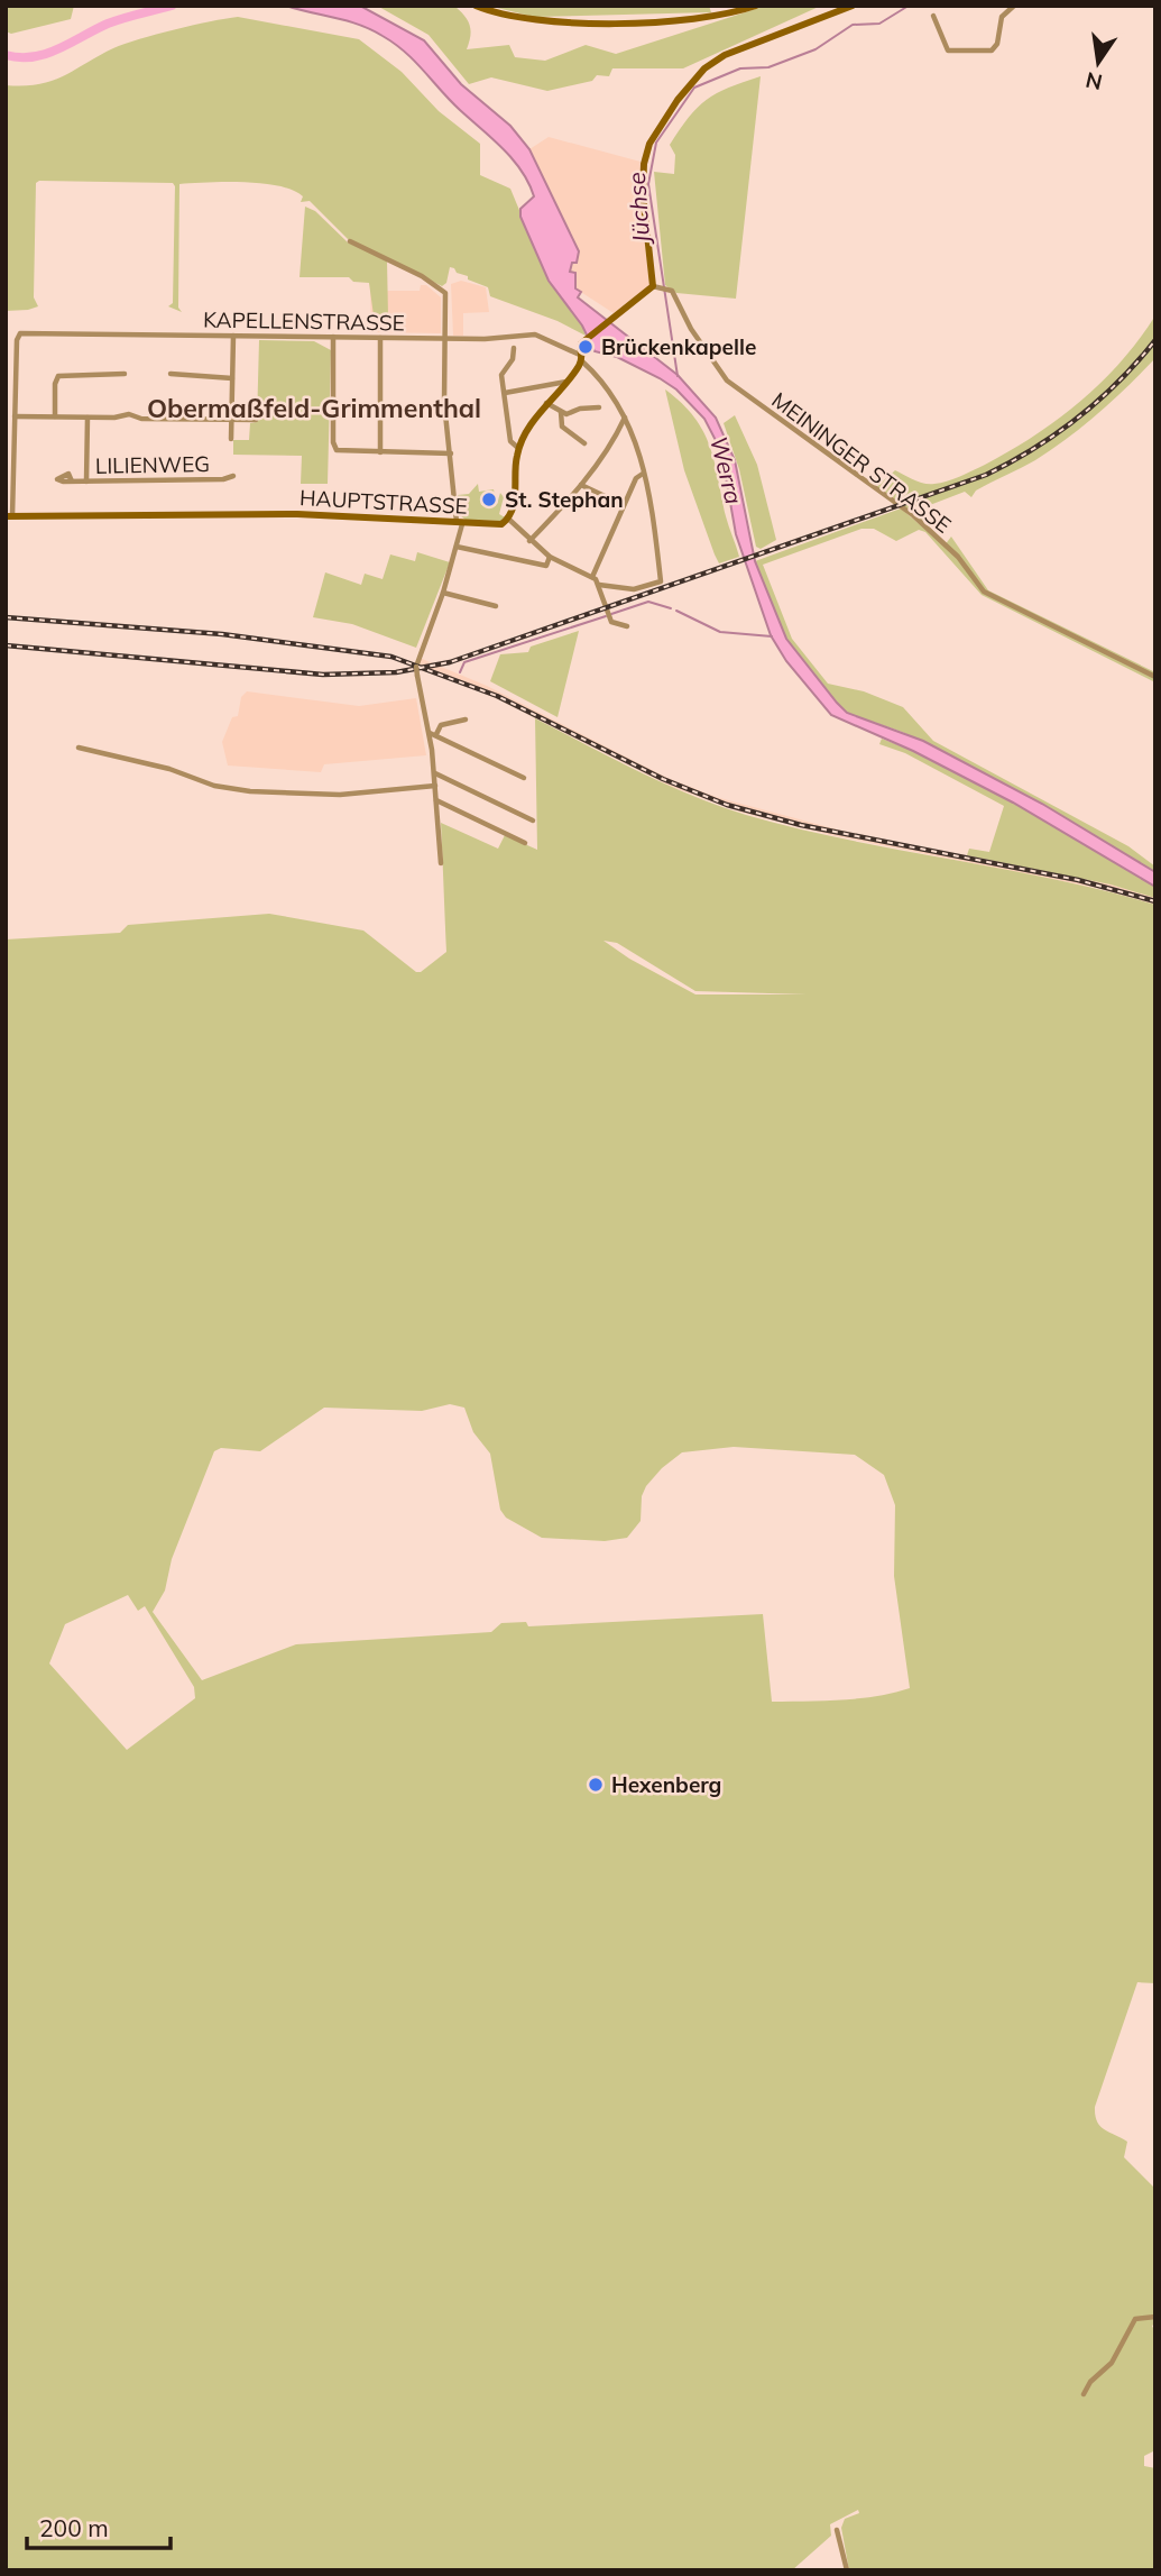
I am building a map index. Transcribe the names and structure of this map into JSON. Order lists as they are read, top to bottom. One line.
{"streets":{"main road":["HAUPTSTRASSE"],"street":["KAPELLENSTRASSE","MEININGER STRASSE","LILIENWEG"]},"districts":["Obermaßfeld-Grimmenthal"],"water":["Jüchse","Werra"],"places":["Brückenkapelle","St. Stephan","Hexenberg"],"scale_bar":"200 m","north":"bottom"}
